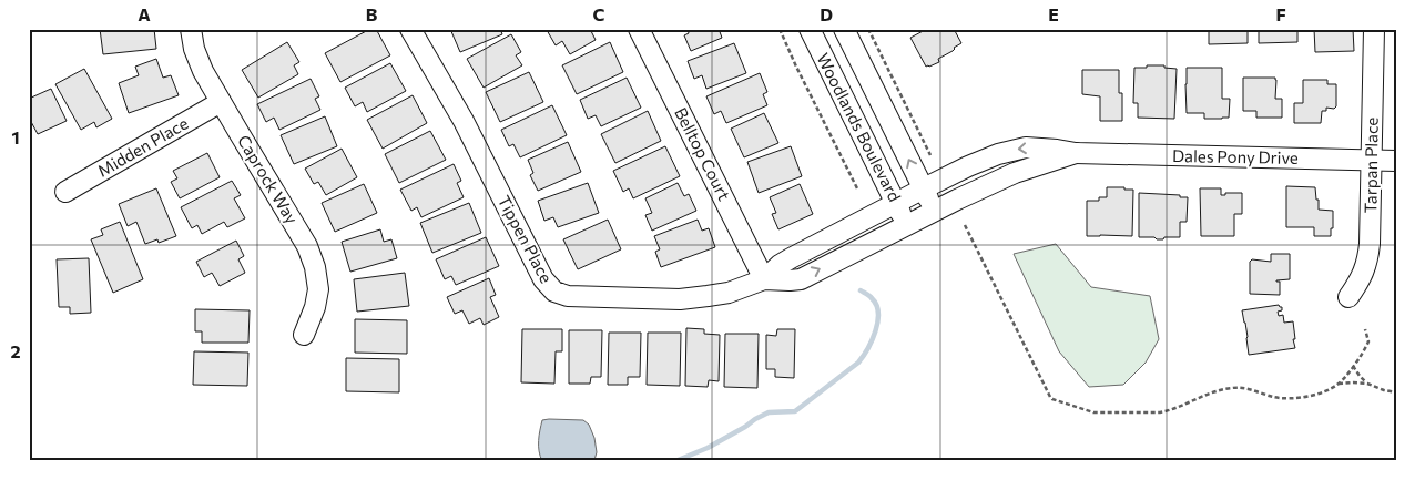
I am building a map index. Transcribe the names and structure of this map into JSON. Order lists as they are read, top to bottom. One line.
{"streets":{"street":["Woodlands Boulevard","Midden Place","Belltop Court","Dales Pony Drive","Tarpan Place","Caprock Way","Tippen Place"]},"crossings":[["Woodlands Boulevard","Dales Pony Drive"],["Woodlands Boulevard","Tippen Place"],["Midden Place","Caprock Way"],["Belltop Court","Tippen Place"],["Dales Pony Drive","Tarpan Place"],["Dales Pony Drive","Tippen Place"]],"grid":{"columns":["A","B","C","D","E","F"],"rows":["1","2"]}}
